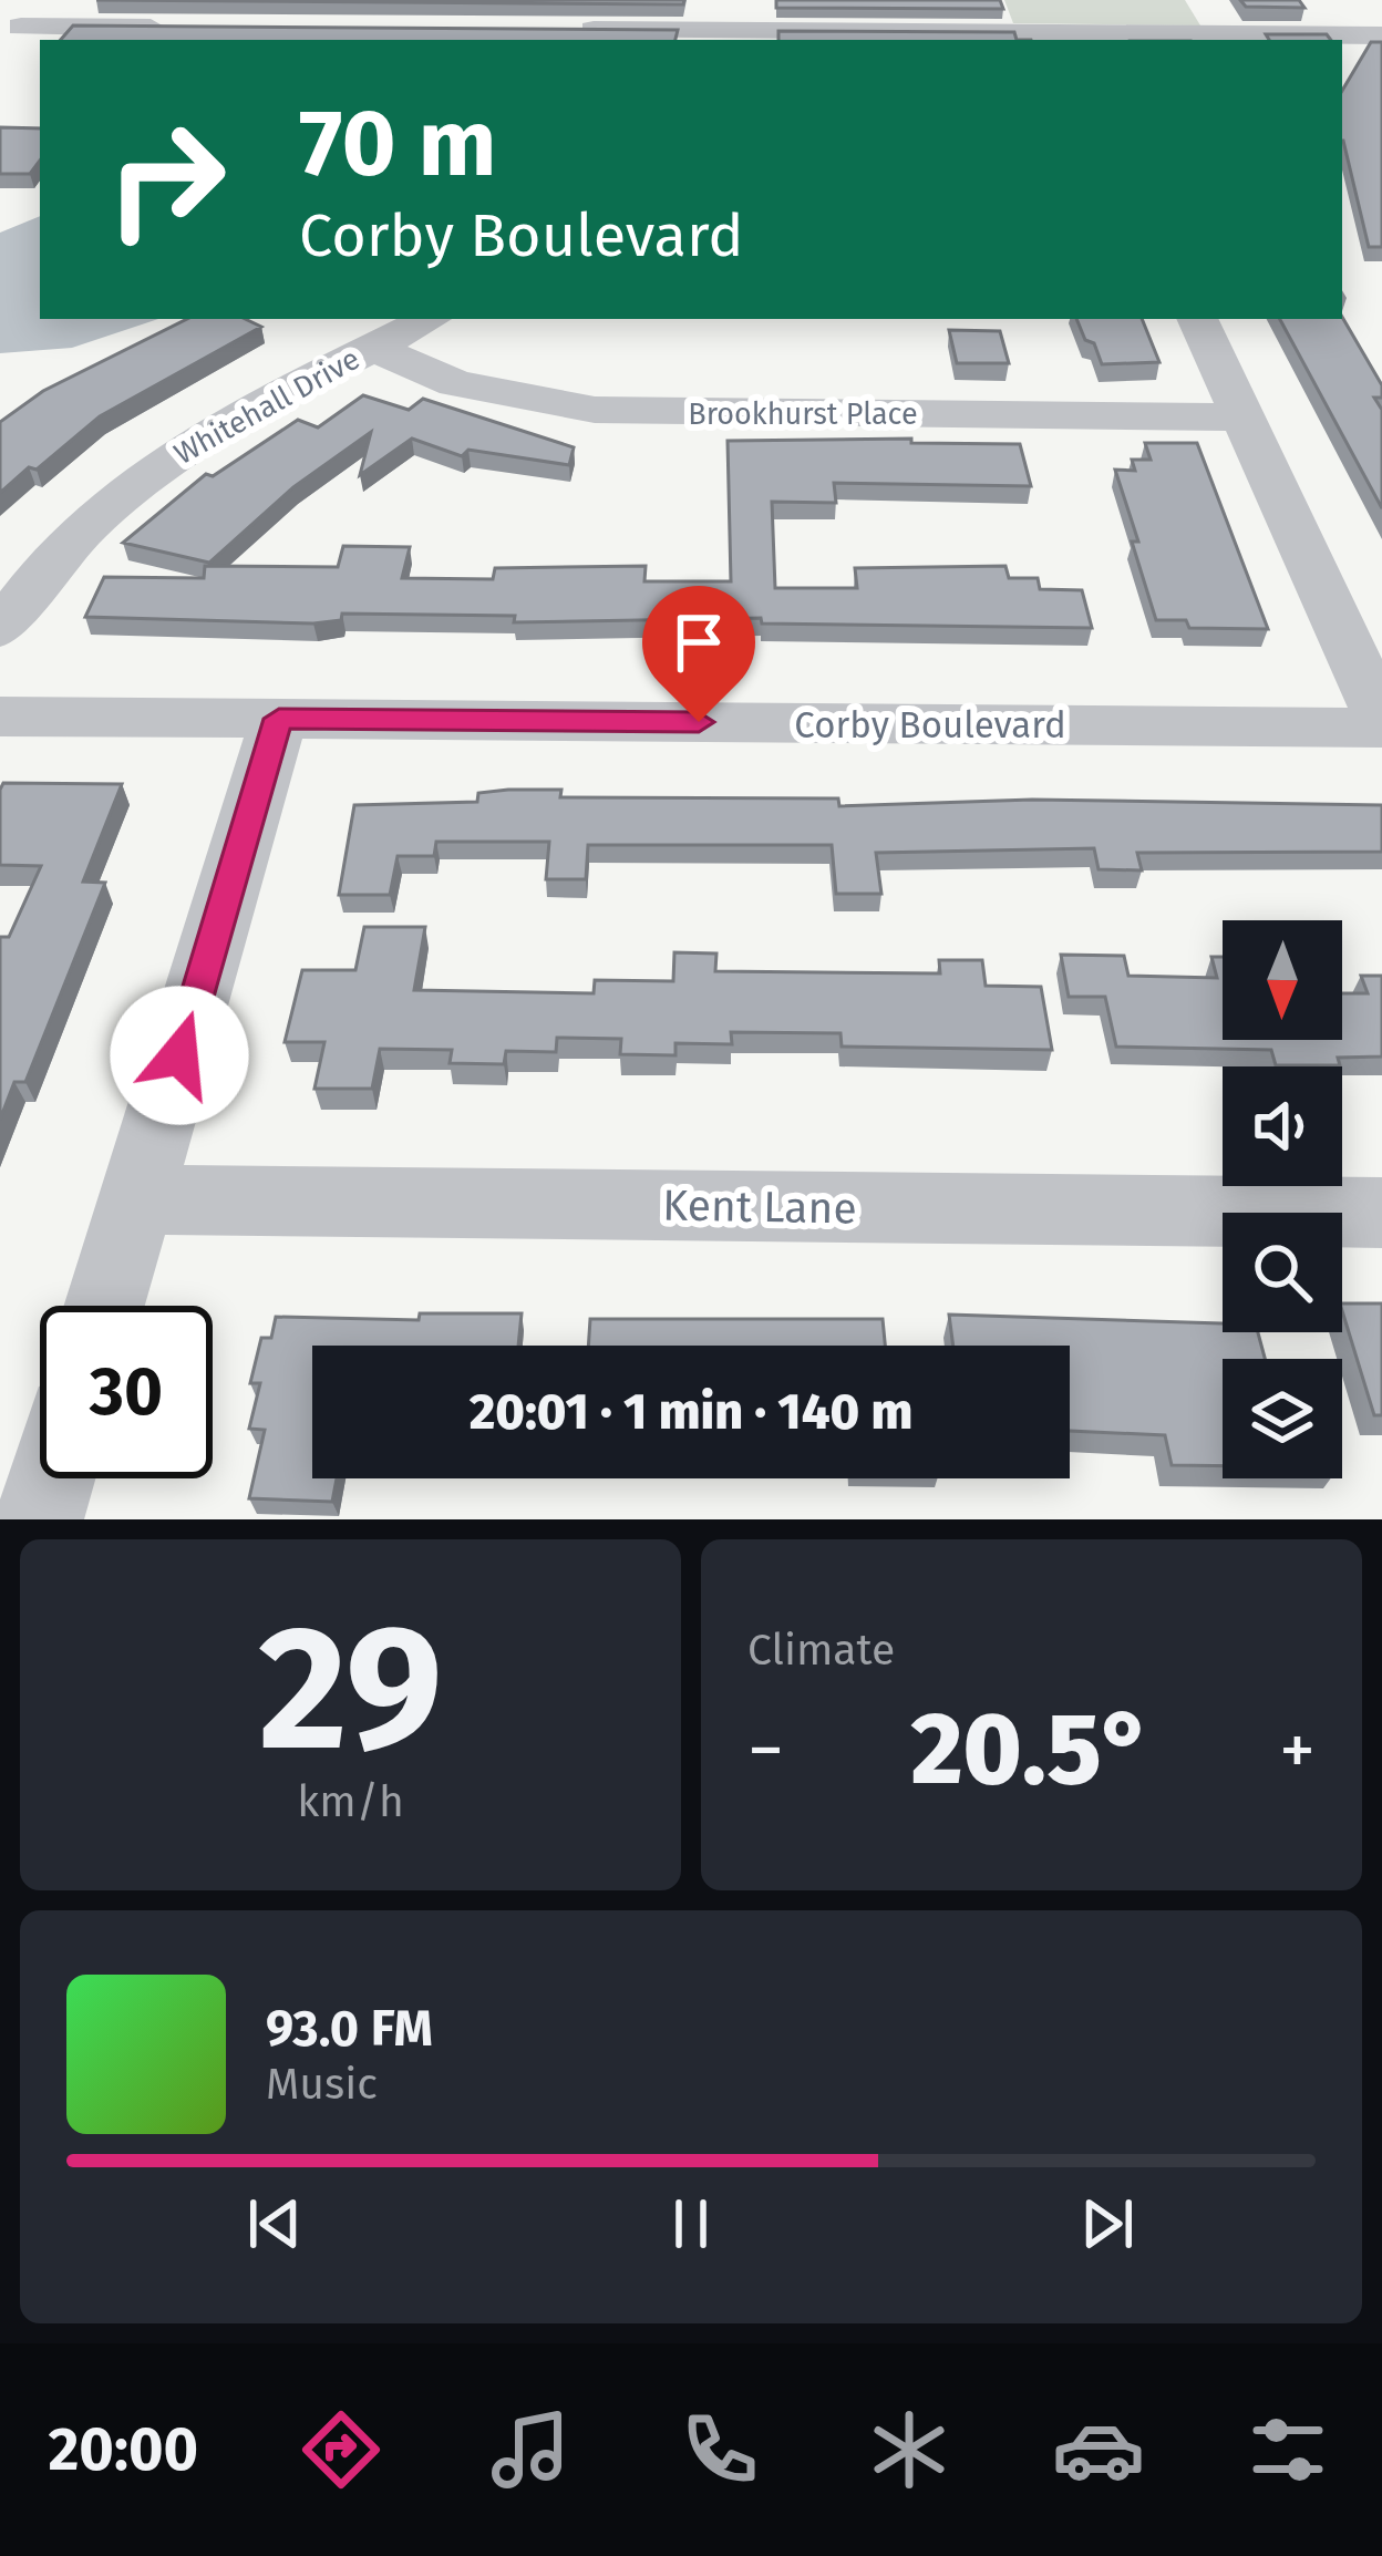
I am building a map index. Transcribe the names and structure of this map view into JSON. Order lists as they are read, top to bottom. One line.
{"streets":{"street":["Whitehall Drive","Brookhurst Place","Corby Boulevard","Kent Lane"]},"crossings":[["Whitehall Drive","Brookhurst Place"]],"north":"bottom","page":{"turn":["70 m","Corby Boulevard"],"limit":"30","trip":"20:01 · 1 min · 140 m","tile":[["29","km/h"],"Climate"],"heat":["−","20.5°","+"],"song":["93.0 FM","Music"],"tabs":"20:00"}}
